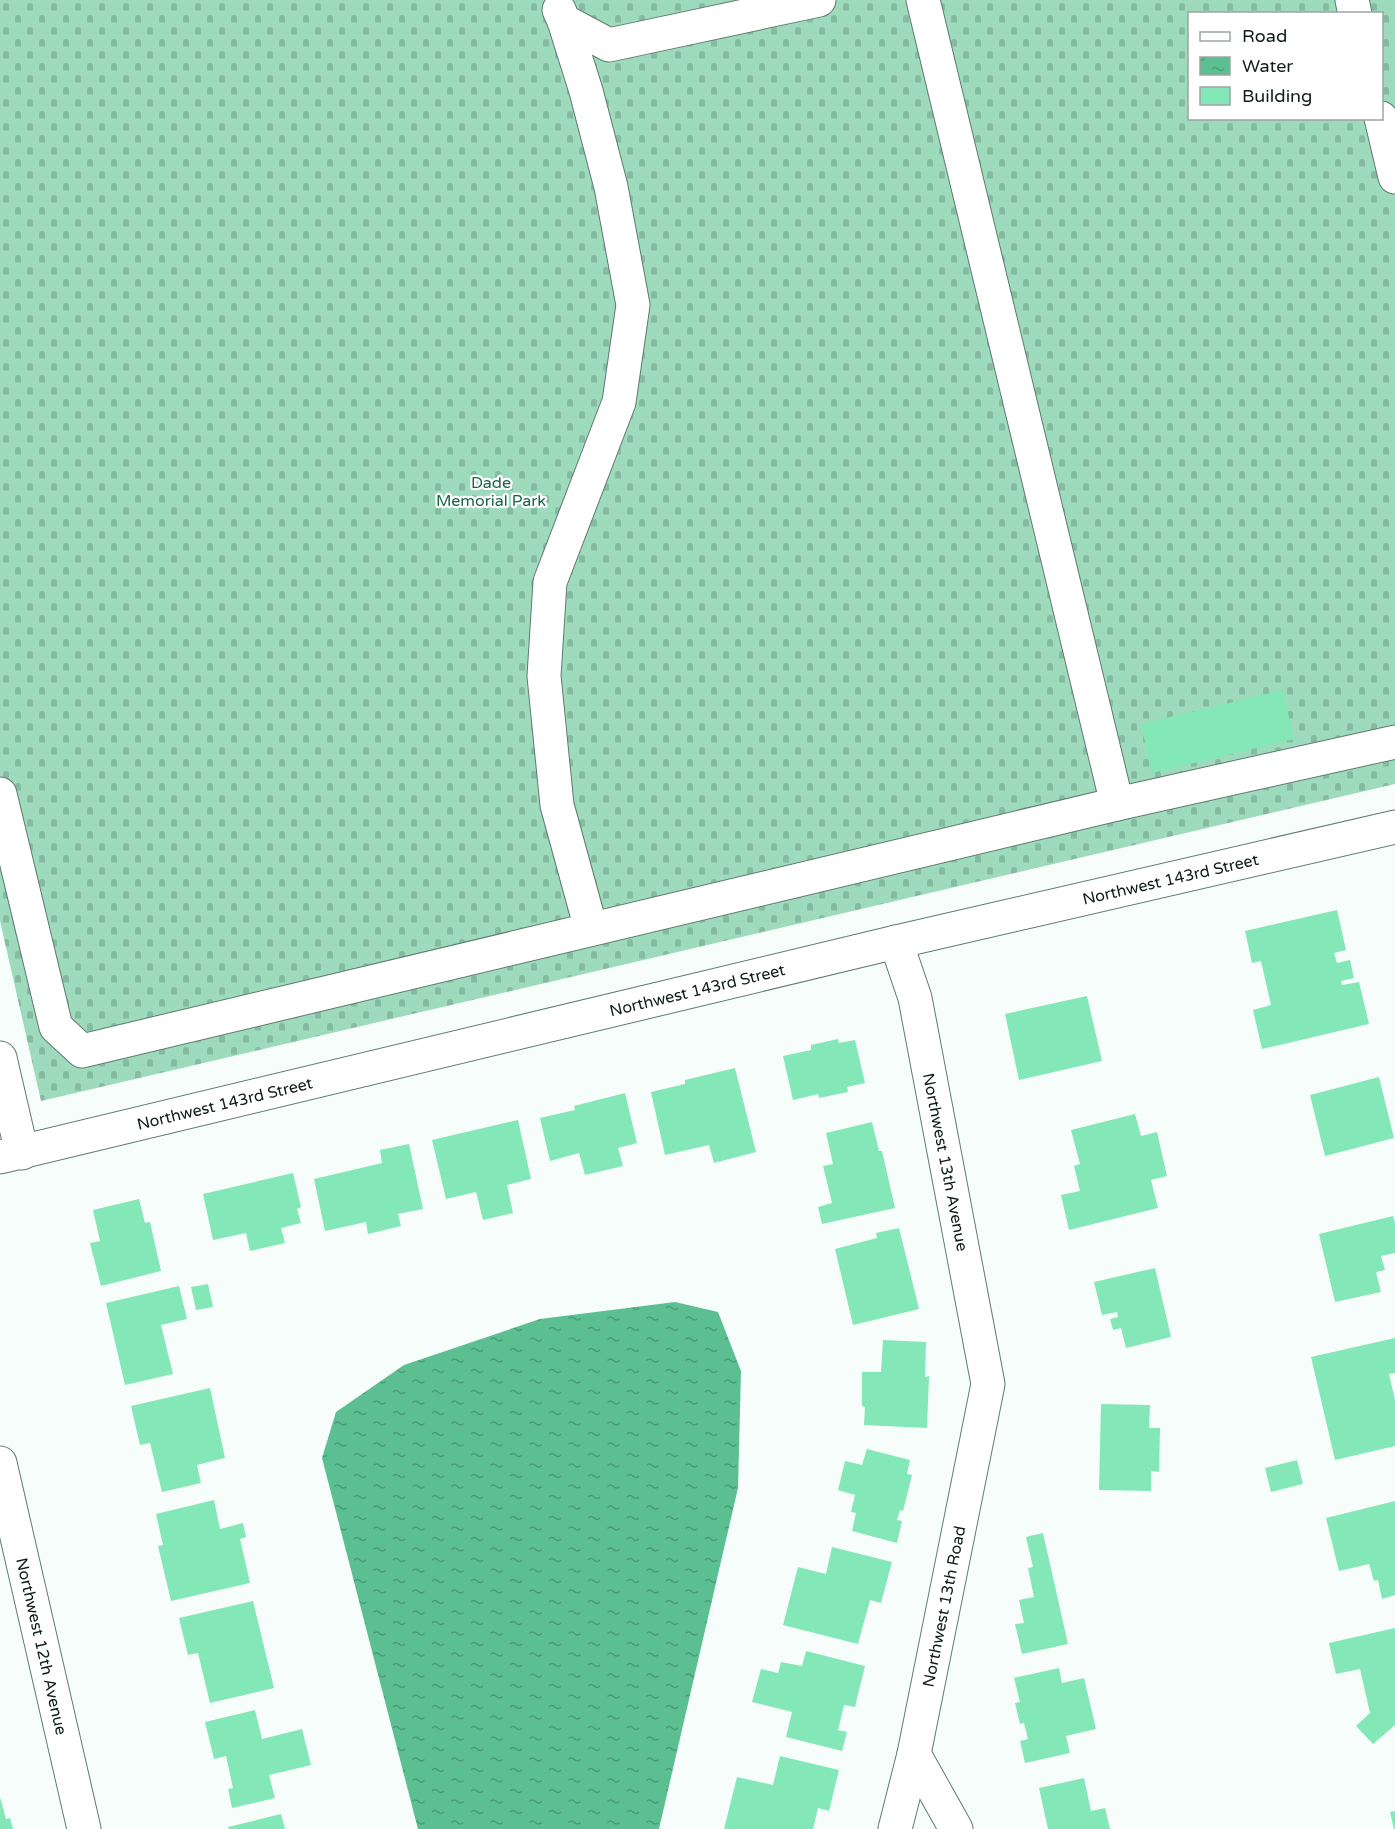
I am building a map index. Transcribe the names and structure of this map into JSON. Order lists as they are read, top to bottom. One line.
{"streets":{"street":["Northwest 143rd Street","Northwest 13th Avenue","Northwest 13th Road","Northwest 12th Avenue"]},"crossings":[["Northwest 143rd Street","Northwest 13th Avenue"],["Northwest 13th Avenue","Northwest 13th Road"]],"parks":["Dade Memorial Park"],"legend":["Road","Water","Building"]}
